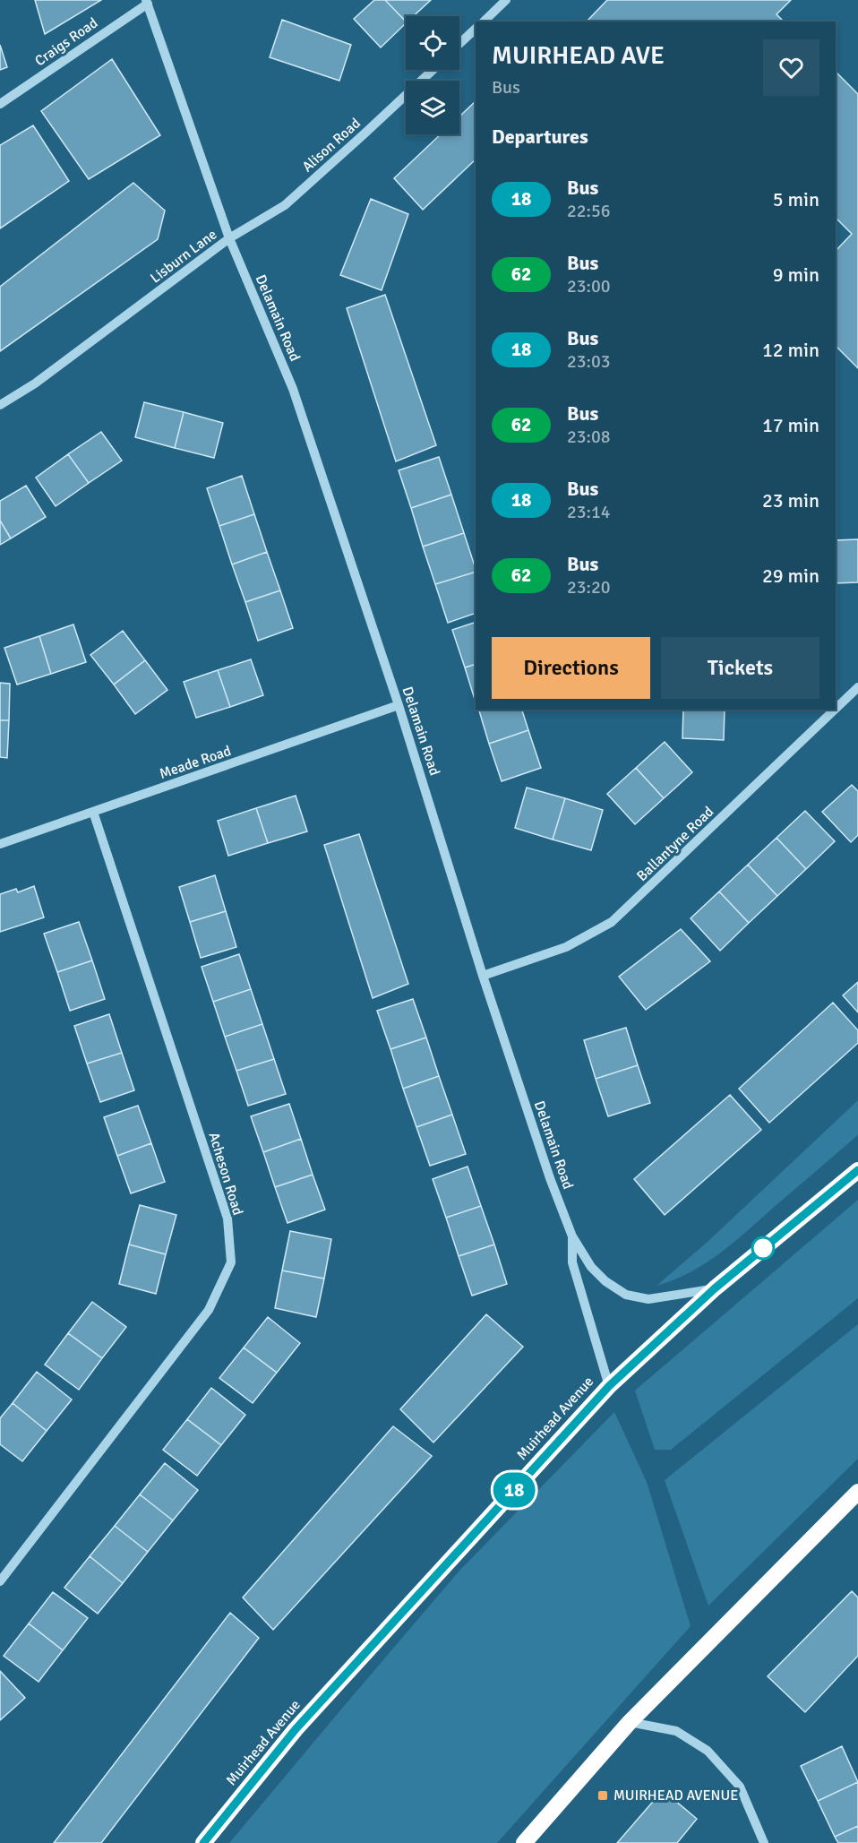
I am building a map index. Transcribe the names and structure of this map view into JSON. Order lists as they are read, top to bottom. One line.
{"streets":{"highway":["Muirhead Avenue"],"street":["Craigs Road","Alison Road","Lisburn Lane","Delamain Road","Meade Road","Ballantyne Road","Acheson Road"]},"crossings":[["Craigs Road","Lisburn Lane"],["Alison Road","Lisburn Lane"],["Alison Road","Delamain Road"],["Lisburn Lane","Delamain Road"],["Delamain Road","Meade Road"],["Delamain Road","Ballantyne Road"],["Meade Road","Acheson Road"]],"places":{"transit":["MUIRHEAD AVENUE"]},"lines":["bus line 18"],"page":{"on_map":"18","heading":[["MUIRHEAD AVE","Bus"],"Departures"],"list":[{"mark":"18","name":"Bus","note":"22:56","value":"5 min"},{"mark":"62","name":"Bus","note":"23:00","value":"9 min"},{"mark":"18","name":"Bus","note":"23:03","value":"12 min"},{"mark":"62","name":"Bus","note":"23:08","value":"17 min"},{"mark":"18","name":"Bus","note":"23:14","value":"23 min"},{"mark":"62","name":"Bus","note":"23:20","value":"29 min"}],"buttons":["Directions","Tickets"]}}
